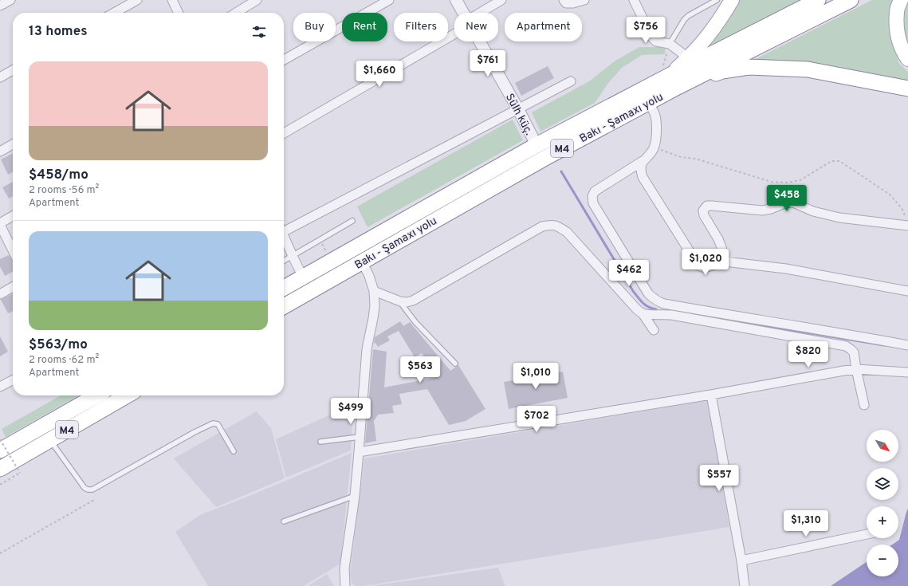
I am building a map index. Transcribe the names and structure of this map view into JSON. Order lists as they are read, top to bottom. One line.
{"streets":{"highway":["Bakı - Şamaxı yolu","M4"],"street":["Sülh küç."]},"crossings":[["Sülh küç.","Bakı - Şamaxı yolu"]],"north":"bottom right","page":{"chip":["Buy","Rent","Filters","New","Apartment"],"heading":"13 homes","price":["$756","$761","$1,660","$458","$1,020","$462","$820","$563","$1,010","$499","$702","$557","$1,310"],"list":[{"name":"$458/mo","note":"2 rooms · 56 m² · Apartment"},{"name":"$563/mo","note":"2 rooms · 62 m² · Apartment"}],"map_buttons":["+","−"]}}
